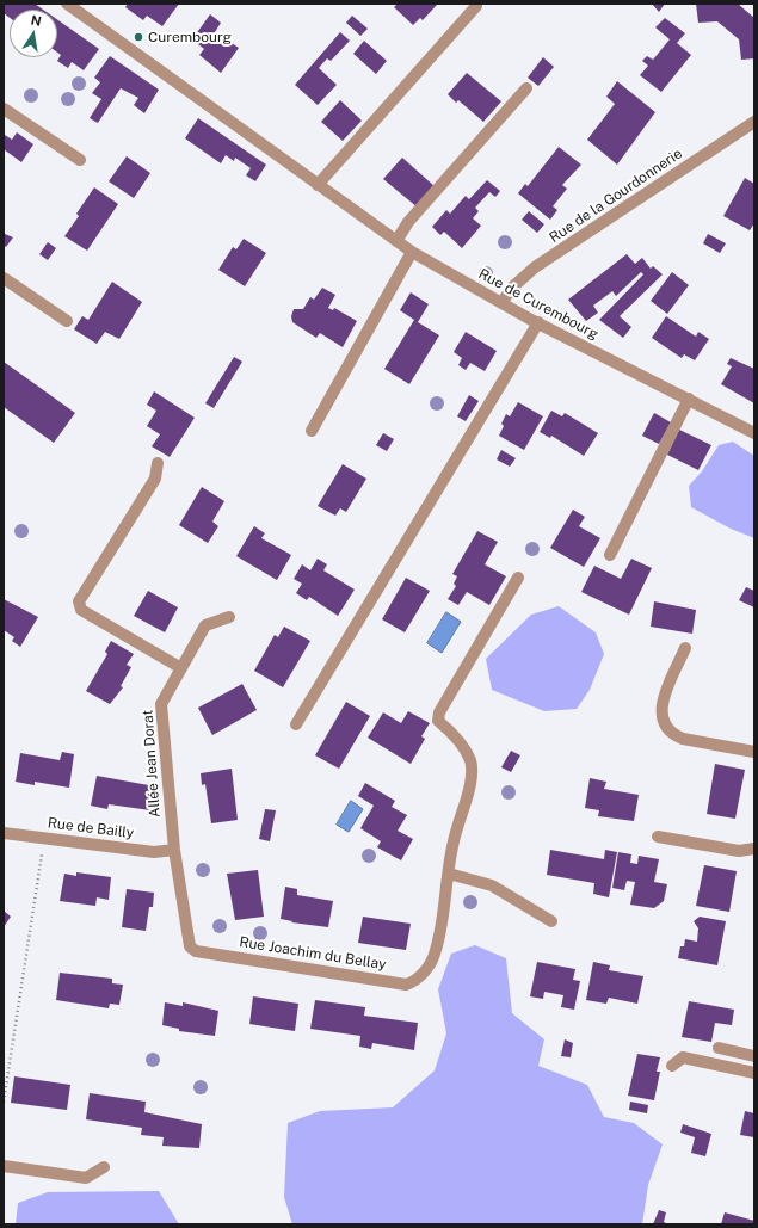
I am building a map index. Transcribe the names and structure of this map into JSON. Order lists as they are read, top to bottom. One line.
{"streets":{"street":["Rue de la Gourdonnerie","Rue de Curembourg","Allée Jean Dorat","Rue de Bailly","Rue Joachim du Bellay"]},"crossings":[["Rue de la Gourdonnerie","Rue de Curembourg"],["Allée Jean Dorat","Rue de Bailly"],["Allée Jean Dorat","Rue Joachim du Bellay"],["Rue de Bailly","Rue Joachim du Bellay"]],"places":["Curembourg"],"north":"top"}
